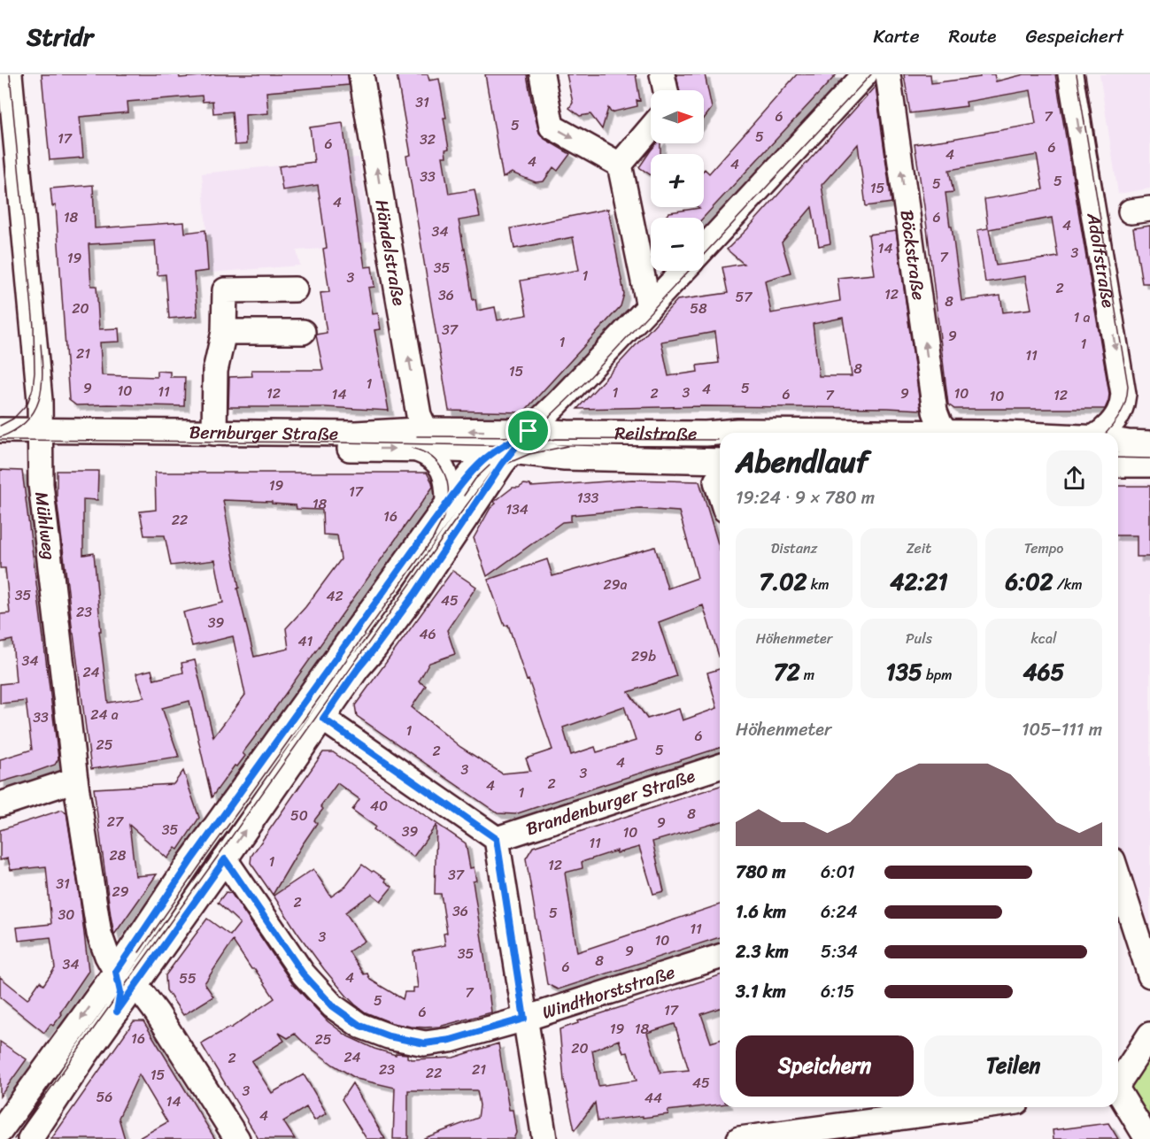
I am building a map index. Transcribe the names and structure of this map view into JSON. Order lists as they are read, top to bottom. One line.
{"streets":{"street":["Händelstraße","Böckstraße","Adolfstraße","Bernburger Straße","Reilstraße","Mühlweg","Brandenburger Straße","Windthorststraße"]},"crossings":[["Händelstraße","Bernburger Straße"],["Böckstraße","Reilstraße"],["Bernburger Straße","Reilstraße"],["Bernburger Straße","Mühlweg"]],"one_way":["Händelstraße","Böckstraße","Adolfstraße"],"house_numbers":["31","6","7","5","5","17","32","6","6","4","4","4","33","5","5","15","4","18","6","4","34","14","3","7","19","35","1","3","2","12","36","57","8","20","58","1 a","37","9","1","1","21","11","8","15","1","9","5","4","10","11","1","3","12","2","9","10","14","6","7","12","10","19","17","133","18","134","16","22","29a","35","42","45","23","39","46","41","29b","34","24","24 a","33","1","6","25","5","2","4","3","3","2","4","1","40","8","50","27","9","35","39","10","11","28","1","12","37","31","29","2","36","5","30","11","3","10","9","35","8","34","6","4","55","7","5","17","6","19","18","16","25","20","24","2","23","21","22","15","45","3","56","44","14","4"],"north":"right","page":{"header":"Stridr","nav":["Karte","Route","Gespeichert"],"map_buttons":["+","−"],"heading":["Abendlauf","19:24 · 9 × 780 m"],"stats":[["Distanz","7.02 km"],["Zeit","42:21"],["Tempo","6:02 /km"],["Höhenmeter","72 m"],["Puls","135 bpm"],["kcal","465"]],"chart":["Höhenmeter","105–111 m"],"list":[{"name":"780 m","note":"6:01"},{"name":"1.6 km","note":"6:24"},{"name":"2.3 km","note":"5:34"},{"name":"3.1 km","note":"6:15"}],"buttons":["Speichern","Teilen"]}}
